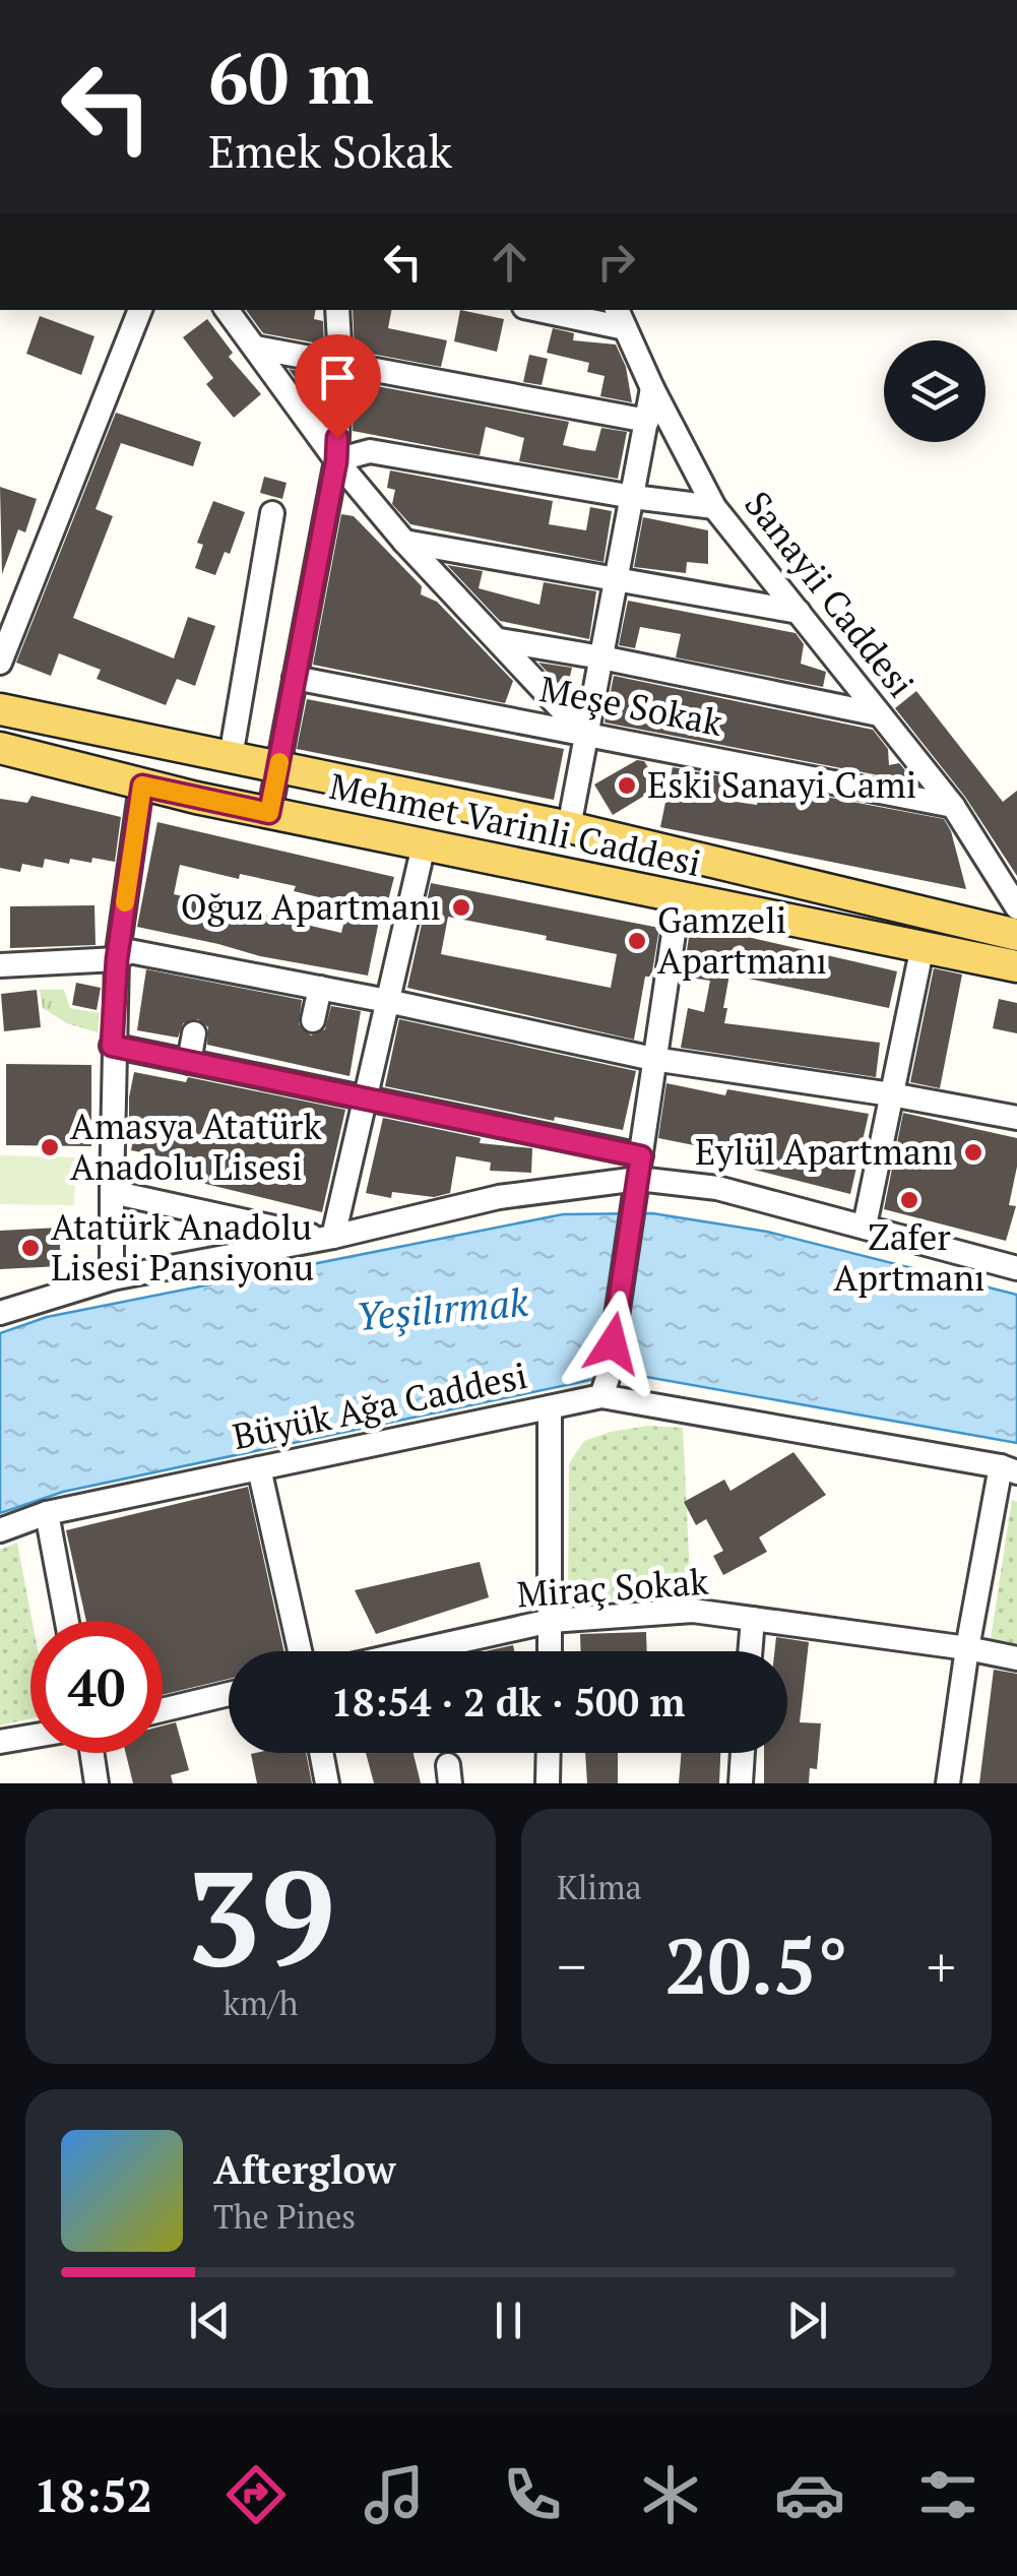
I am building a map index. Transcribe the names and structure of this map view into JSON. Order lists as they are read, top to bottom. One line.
{"streets":{"main road":["Mehmet Varinli Caddesi"],"street":["Sanayii Caddesi","Meşe Sokak","Büyük Ağa Caddesi","Miraç Sokak"]},"crossings":[["Sanayii Caddesi","Meşe Sokak"]],"water":["Yeşilırmak"],"places":["Eski Sanayi Cami","Oğuz Apartmanı","Gamzeli Apartmanı","Amasya Atatürk Anadolu Lisesi","Eylül Apartmanı","Zafer Aprtmanı","Atatürk Anadolu Lisesi Pansiyonu"],"page":{"turn":["60 m","Emek Sokak"],"limit":"40","trip":"18:54 · 2 dk · 500 m","tile":[["39","km/h"],"Klima"],"heat":["−","20.5°","+"],"song":["Afterglow","The Pines"],"tabs":"18:52"}}
